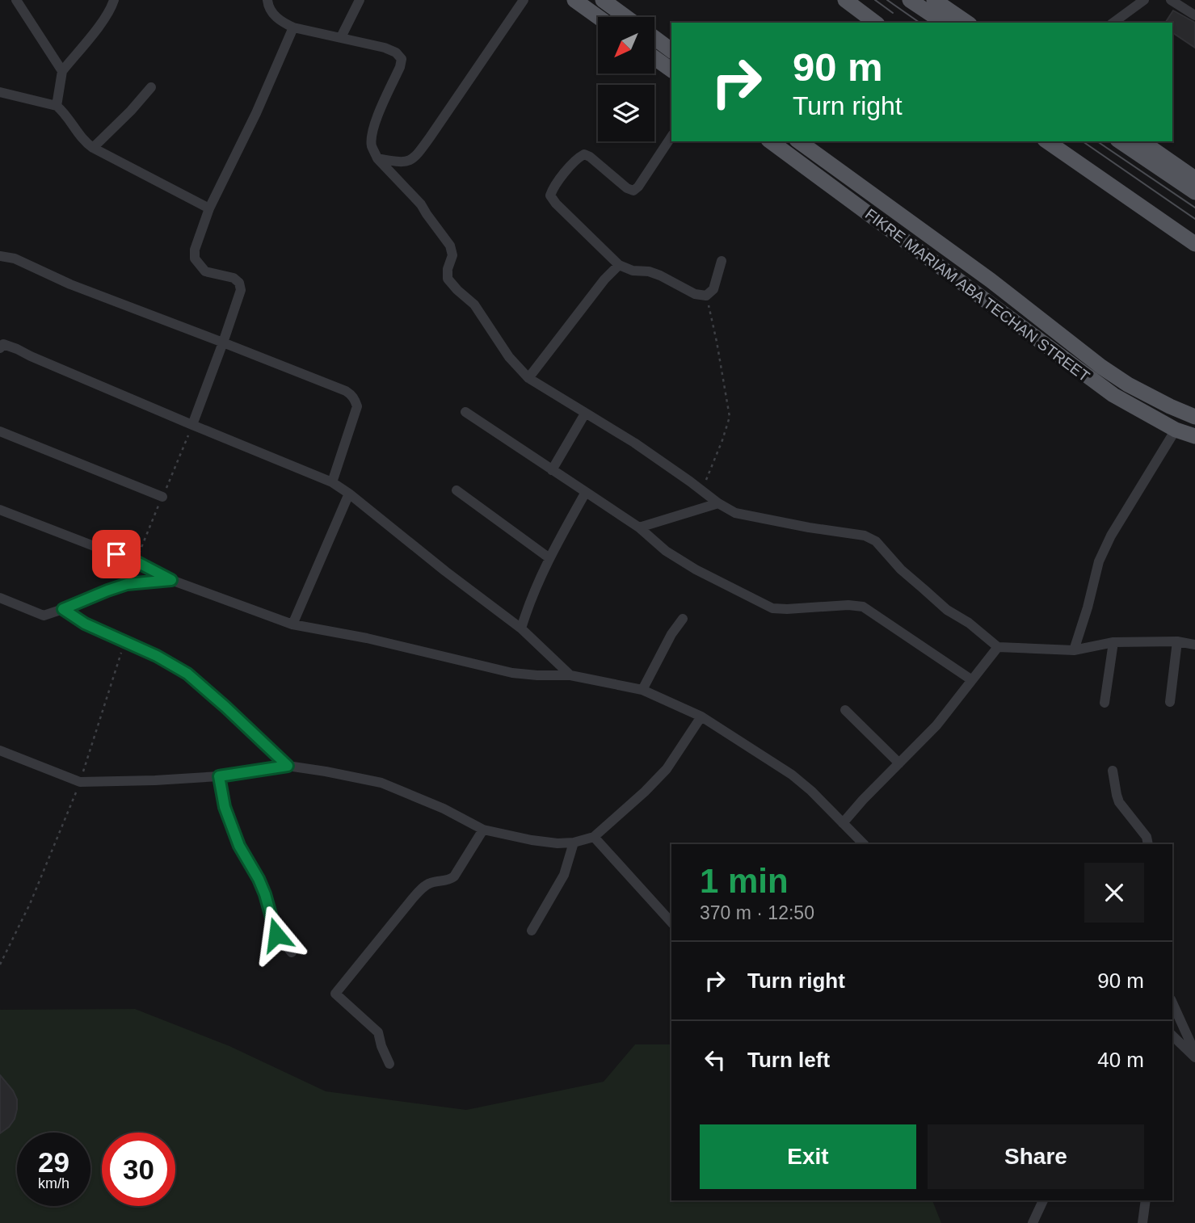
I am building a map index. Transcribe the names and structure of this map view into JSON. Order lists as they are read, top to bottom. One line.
{"streets":{"main road":["FIKRE MARIAM ABA TECHAN STREET"]},"north":"bottom left","page":{"turn":["90 m","Turn right"],"heading":["1 min","370 m · 12:50"],"list":[{"name":"Turn right","value":"90 m"},{"name":"Turn left","value":"40 m"}],"buttons":["Exit","Share"],"speed":"29 km/h","limit":"30"}}
